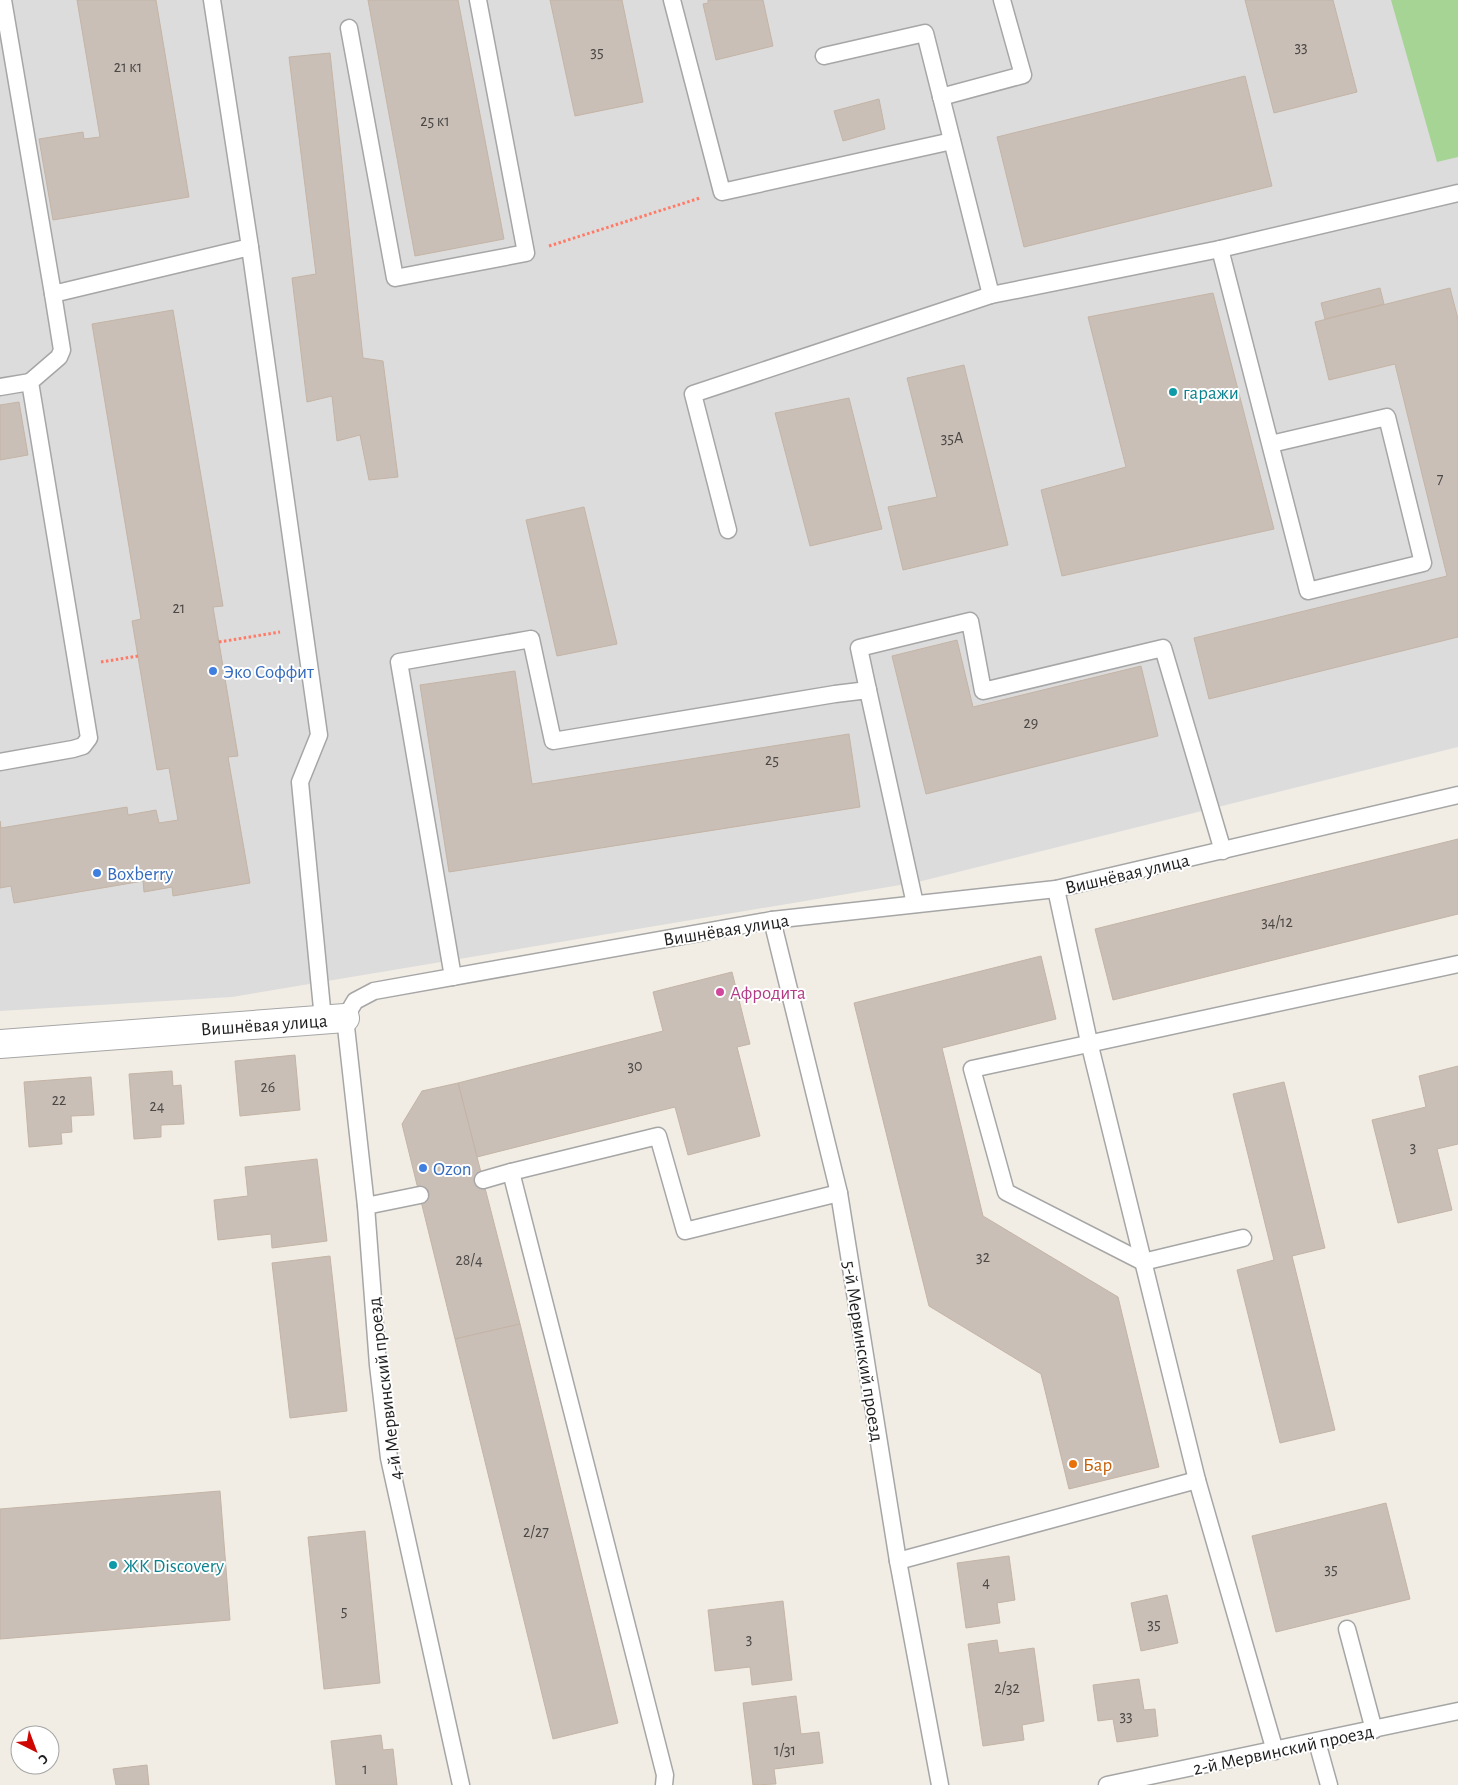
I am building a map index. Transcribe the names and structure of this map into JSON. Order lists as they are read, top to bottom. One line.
{"streets":{"street":["Вишнёвая улица"],"lane":["5-й Мервинский проезд","4-й Мервинский проезд","2-й Мервинский проезд"]},"crossings":[["Вишнёвая улица","5-й Мервинский проезд"],["Вишнёвая улица","4-й Мервинский проезд"]],"places":["гаражи","Эко Соффит","Boxberry","Афродита","Ozon","Бар","ЖК Discovery"],"house_numbers":["33","35","21 к1","25 к1","35А","7","21","29","25","34/12","30","26","22","24","3","32","28/4","2/27","35","4","5","35","3","2/32","33","1/31","1"],"north":"bottom right"}
